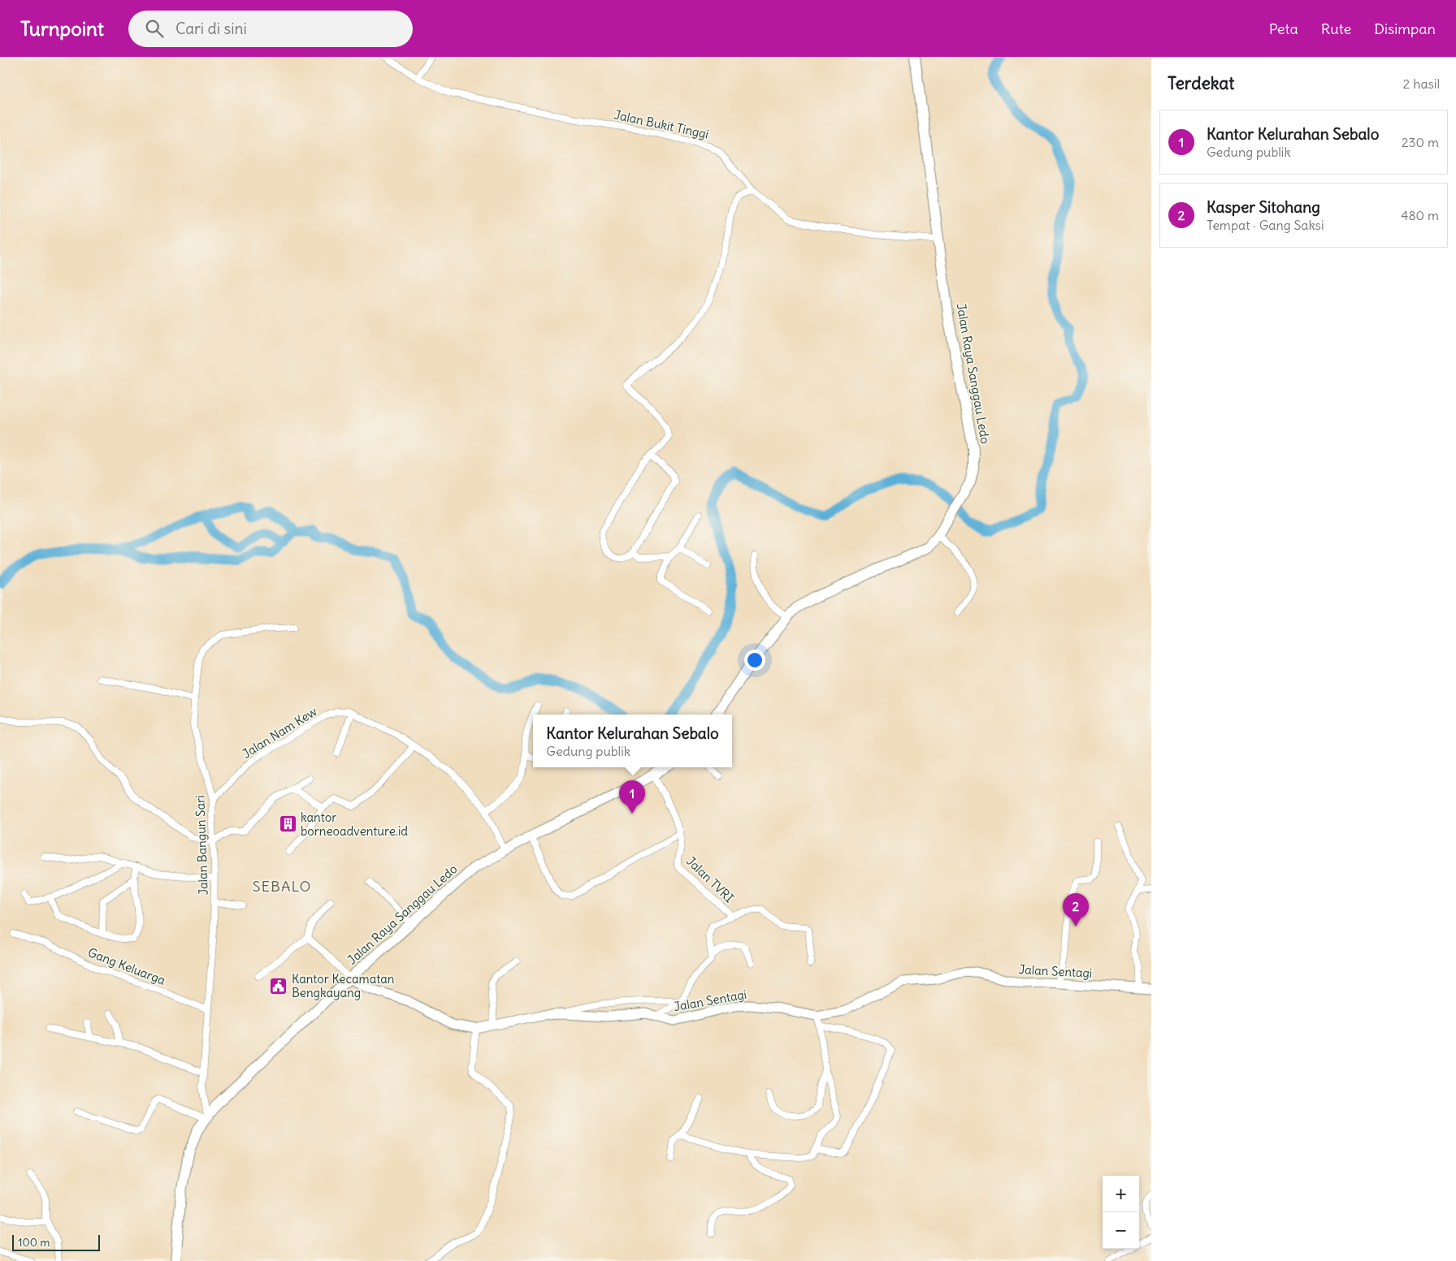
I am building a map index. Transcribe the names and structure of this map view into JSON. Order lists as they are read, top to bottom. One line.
{"streets":{"highway":["Jalan Raya Sanggau Ledo"],"main road":["Jalan Sentagi"],"street":["Jalan Bukit Tinggi","Jalan Nam Kew","Jalan Bangun Sari","Jalan TVRI","Gang Keluarga"]},"crossings":[["Jalan Bukit Tinggi","Jalan Raya Sanggau Ledo"],["Jalan Raya Sanggau Ledo","Jalan Nam Kew"],["Jalan Raya Sanggau Ledo","Jalan Bangun Sari"],["Jalan Raya Sanggau Ledo","Jalan TVRI"],["Jalan Raya Sanggau Ledo","Jalan Sentagi"],["Jalan Nam Kew","Jalan Bangun Sari"],["Jalan Bangun Sari","Gang Keluarga"]],"districts":["SEBALO"],"places":{"building":["kantor borneoadventure.id"],"public building":["Kantor Kecamatan Bengkayang"]},"scale_bar":"100 m","page":{"header":"Turnpoint","search":"Cari di sini","nav":["Peta","Rute","Disimpan"],"heading":["Terdekat","2 hasil"],"list":[{"mark":"1","name":"Kantor Kelurahan Sebalo","note":"Gedung publik","value":"230 m"},{"mark":"2","name":"Kasper Sitohang","note":"Tempat · Gang Saksi","value":"480 m"}],"popup":["Kantor Kelurahan Sebalo","Gedung publik"],"pins":["1","2"],"map_buttons":["+","−"],"scale":"100 m"}}
